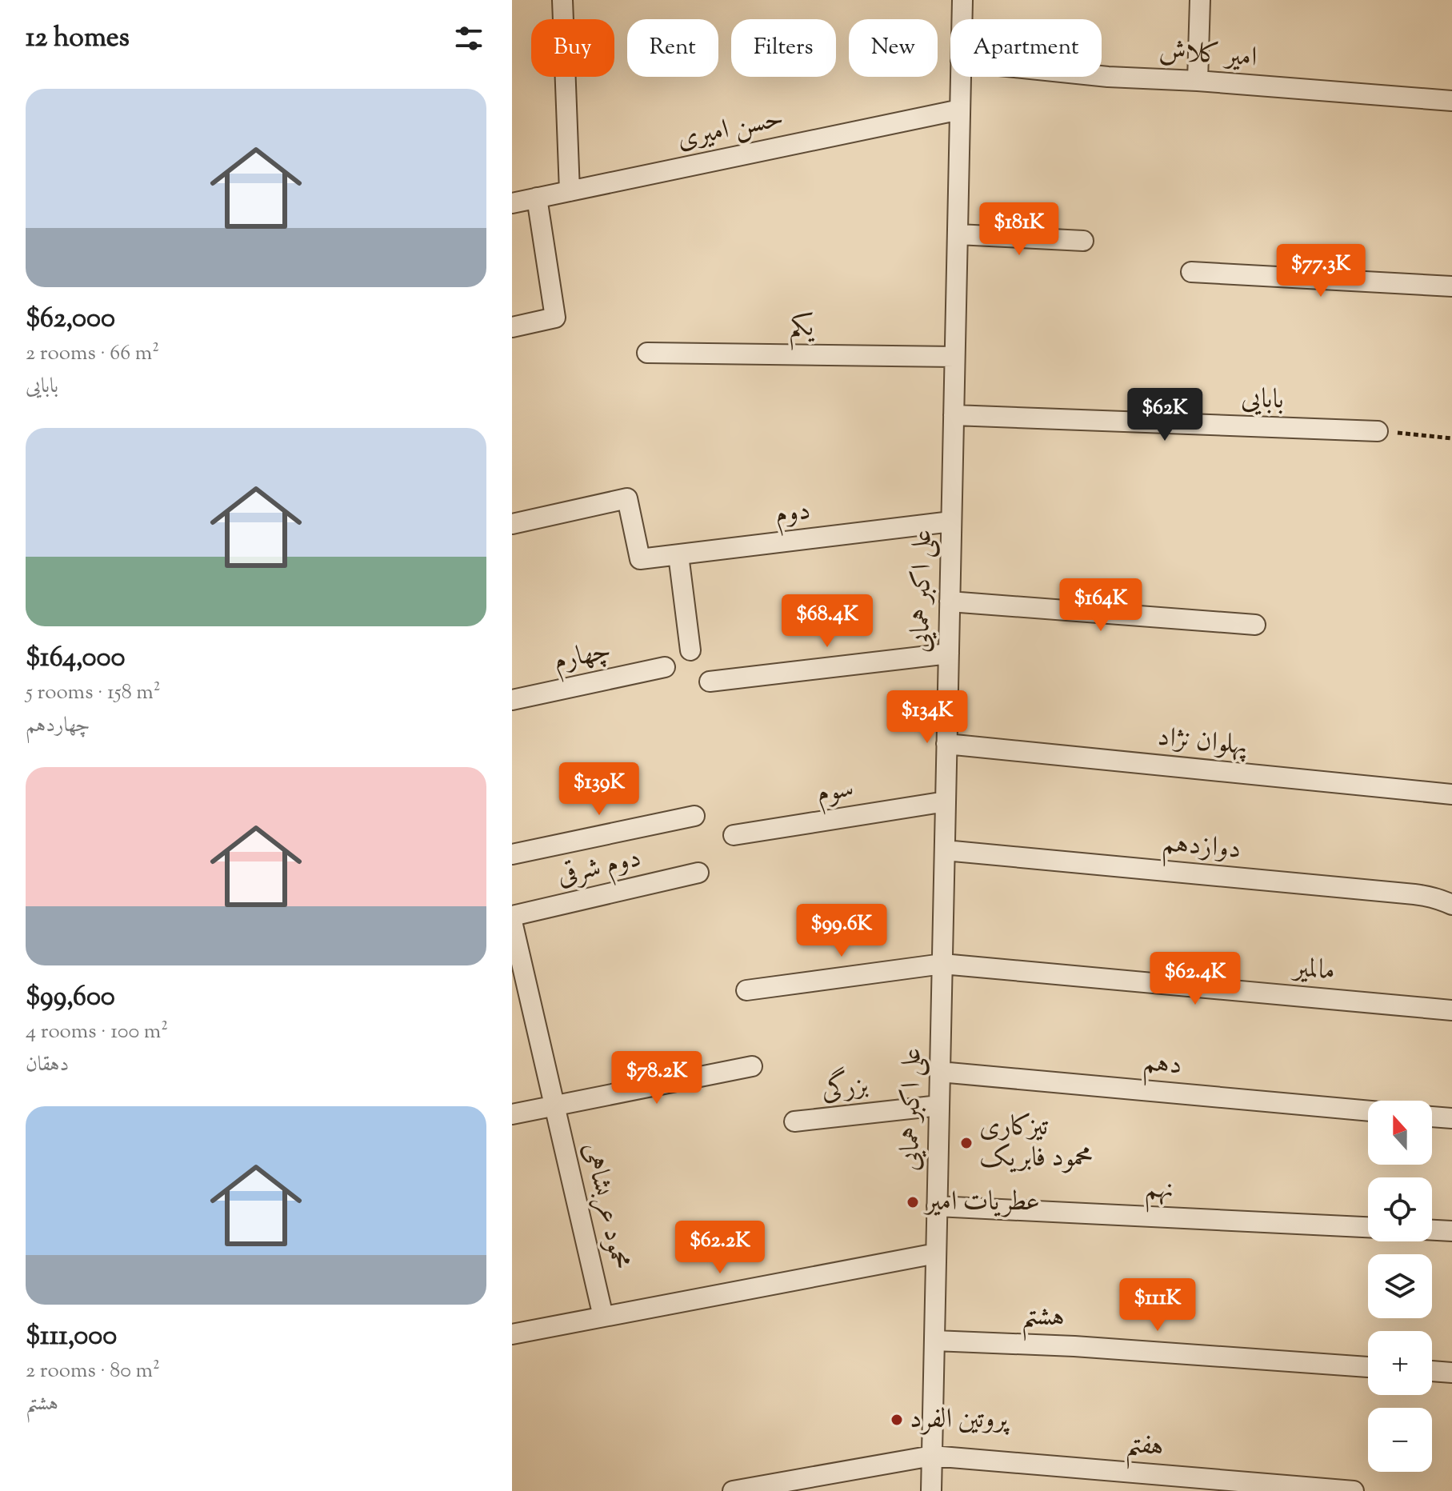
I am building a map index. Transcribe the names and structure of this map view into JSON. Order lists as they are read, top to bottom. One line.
{"streets":{"street":["امیر کلاش","حسن امیری","یکم","بابایی","دوم","علی اکبر همایی","چهارم","پهلوان نژاد","سوم","دوازدهم","دوم شرقی","مالمیر","دهم","بزرگی","نهم","محمود عربشاهی","هشتم","هفتم"]},"crossings":[["حسن امیری","علی اکبر همایی"],["یکم","علی اکبر همایی"],["بابایی","علی اکبر همایی"],["دوم","علی اکبر همایی"],["علی اکبر همایی","پهلوان نژاد"],["علی اکبر همایی","سوم"],["علی اکبر همایی","دوازدهم"],["علی اکبر همایی","مالمیر"],["علی اکبر همایی","دهم"],["علی اکبر همایی","بزرگی"],["علی اکبر همایی","نهم"],["علی اکبر همایی","هشتم"],["علی اکبر همایی","هفتم"]],"places":["تیزکاری محمود فابریک","عطریات امیر","پروتین الفرد"],"north":"top","page":{"heading":"12 homes","chip":["Buy","Rent","Filters","New","Apartment"],"list":[{"name":"$62,000","note":"2 rooms · 66 m² · بابایی"},{"name":"$164,000","note":"5 rooms · 158 m² · چهاردهم"},{"name":"$99,600","note":"4 rooms · 100 m² · دهقان"},{"name":"$111,000","note":"2 rooms · 80 m² · هشتم"}],"price":["$181K","$77.3K","$62K","$164K","$68.4K","$134K","$139K","$99.6K","$62.4K","$78.2K","$62.2K","$111K"],"map_buttons":["+","−"]}}
